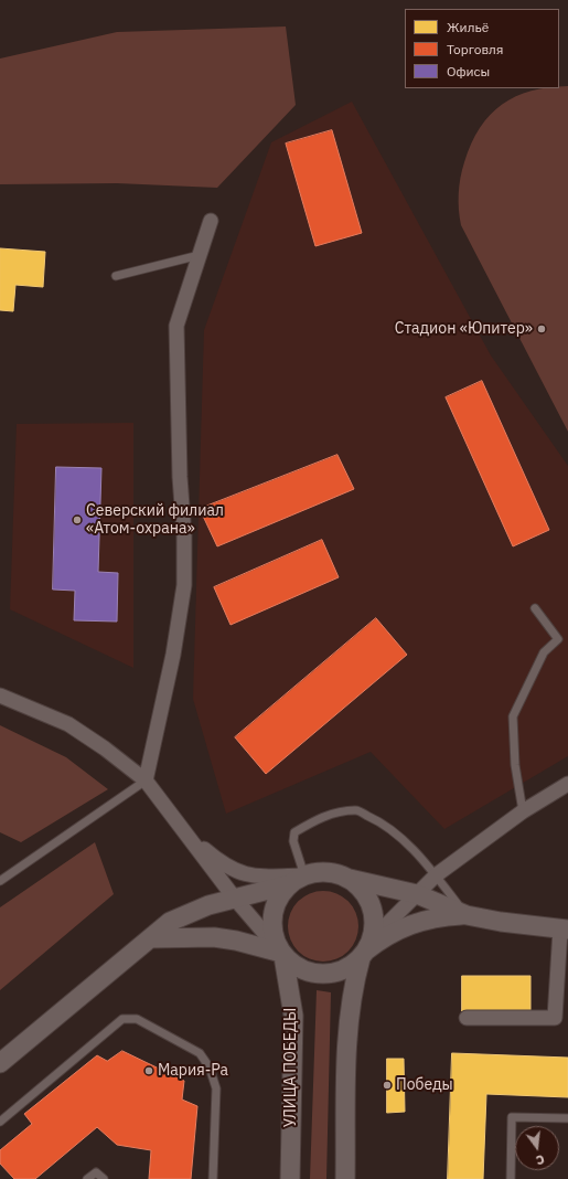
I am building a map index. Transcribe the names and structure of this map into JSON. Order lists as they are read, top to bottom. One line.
{"streets":{"street":["УЛИЦА ПОБЕДЫ"]},"places":["Стадион «Юпитер»","Северский филиал «Атом-охрана»","Мария-Ра","Победы"],"legend":["Жильё","Торговля","Офисы"],"north":"bottom"}
